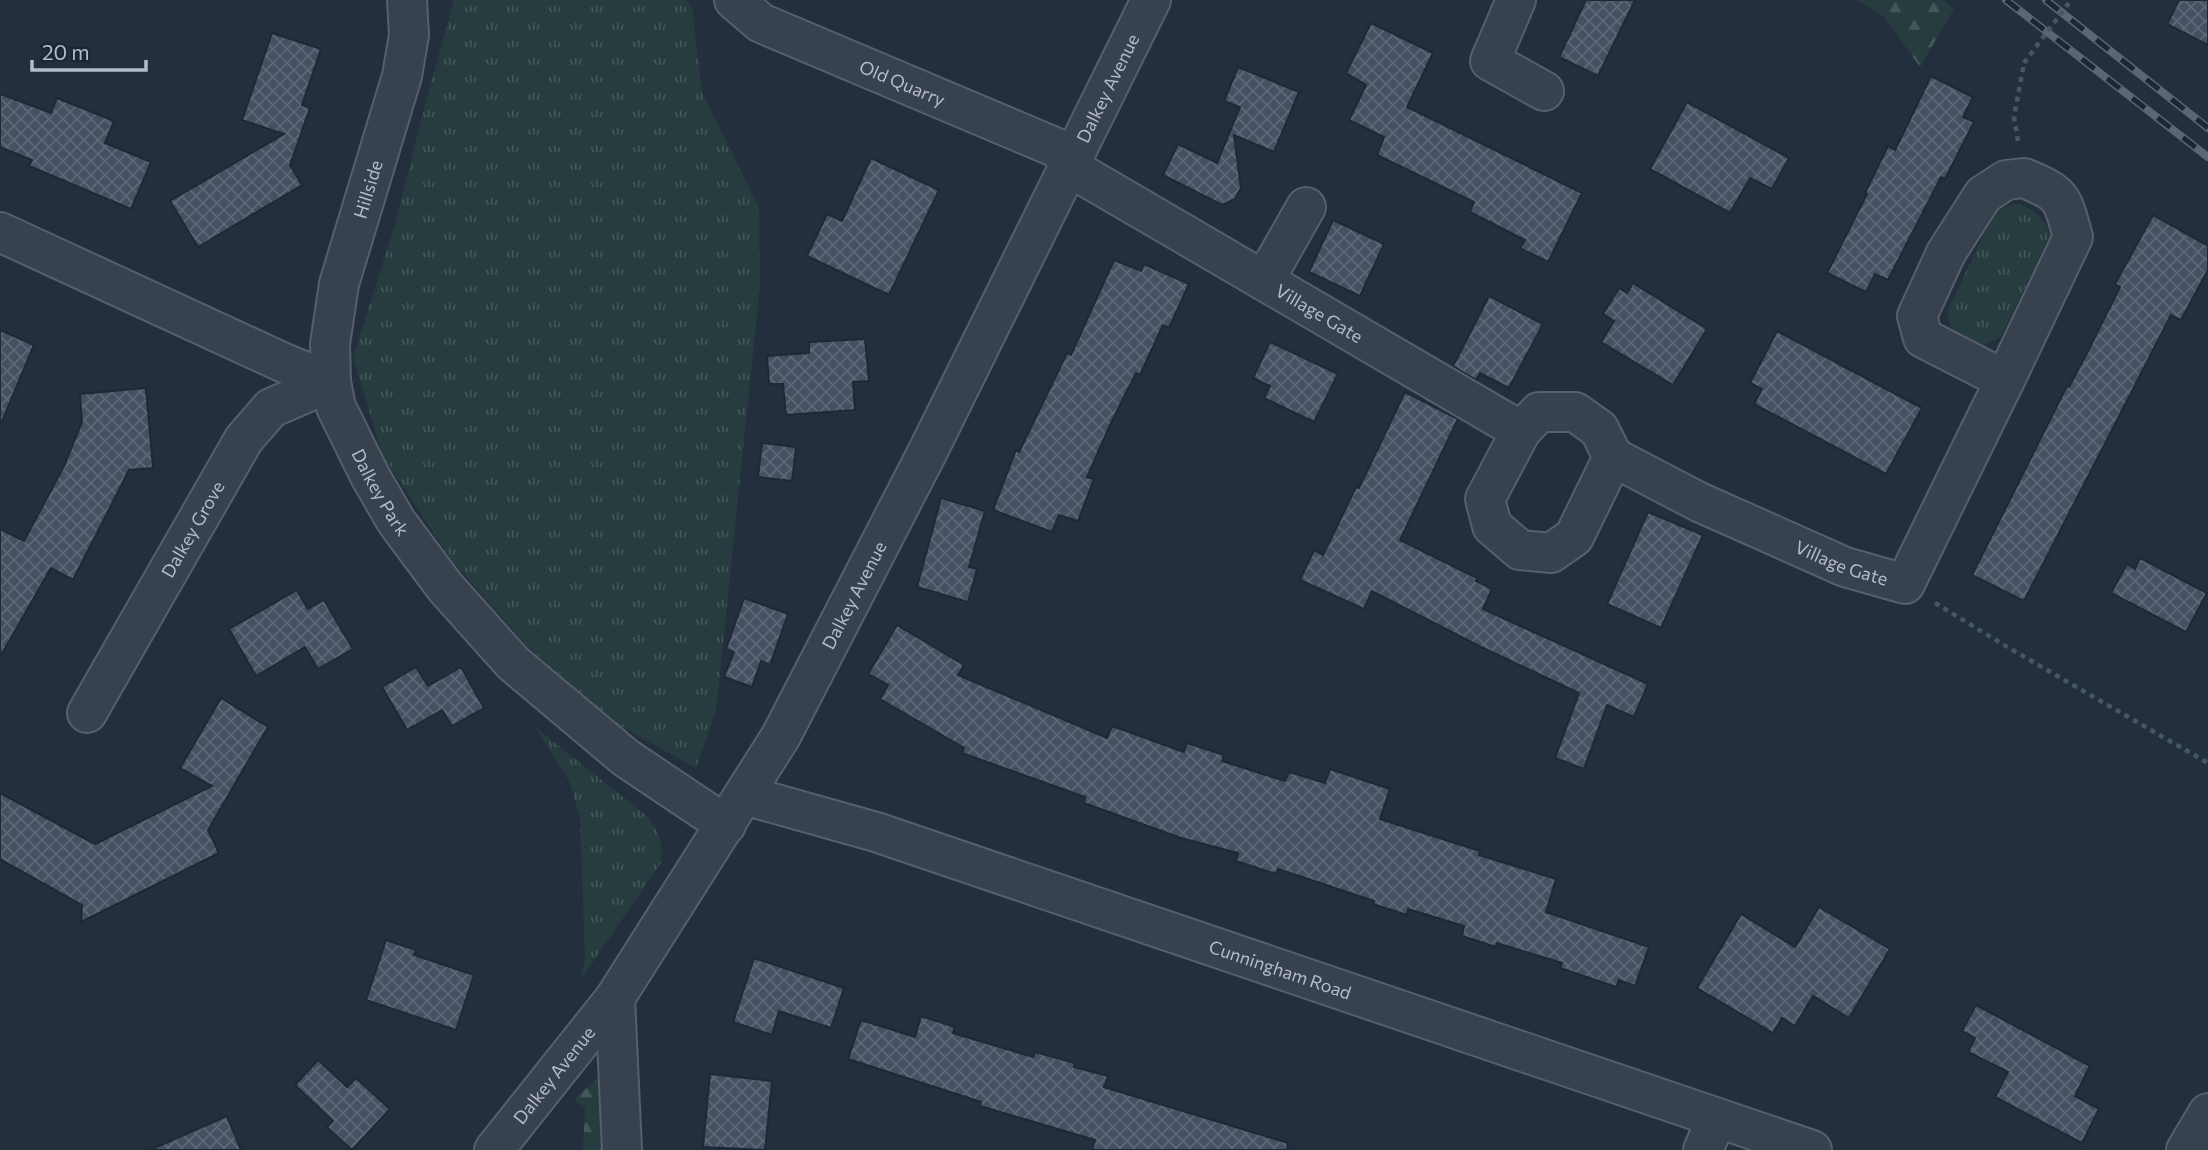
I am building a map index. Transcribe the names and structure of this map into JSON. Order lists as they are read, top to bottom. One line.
{"streets":{"street":["Old Quarry","Dalkey Avenue","Hillside","Village Gate","Dalkey Park","Dalkey Grove","Cunningham Road"]},"crossings":[["Old Quarry","Dalkey Avenue"],["Old Quarry","Village Gate"],["Dalkey Avenue","Village Gate"],["Dalkey Avenue","Dalkey Park"],["Dalkey Avenue","Cunningham Road"],["Hillside","Dalkey Park"],["Hillside","Dalkey Grove"],["Dalkey Park","Dalkey Grove"],["Dalkey Park","Cunningham Road"]],"scale_bar":"20 m"}
